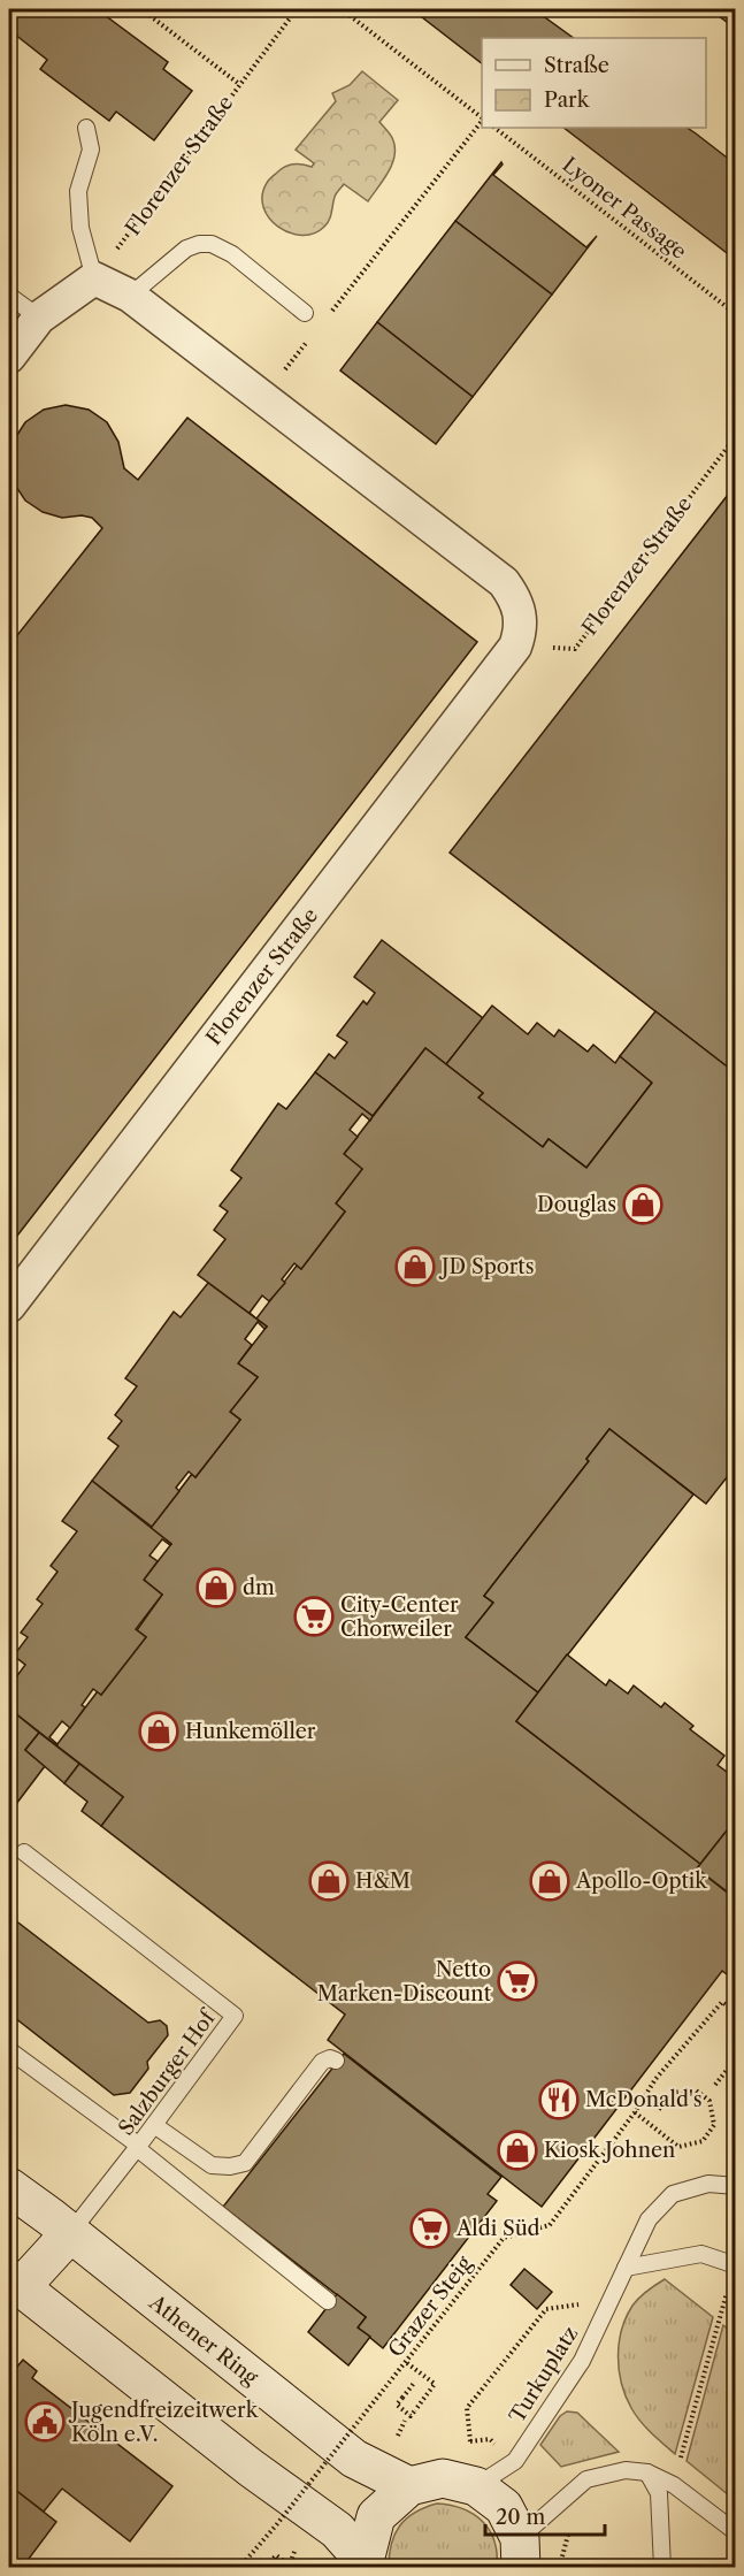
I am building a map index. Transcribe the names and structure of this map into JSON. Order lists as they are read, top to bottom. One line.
{"streets":{"street":["Florenzer Straße","Athener Ring"],"lane":["Salzburger Hof","Turkuplatz"],"path":["Lyoner Passage","Grazer Steig"]},"crossings":[["Salzburger Hof","Athener Ring"]],"places":{"shop":["Douglas","JD Sports","dm","Hunkemöller","H&M","Apollo-Optik","Kiosk Johnen"],"supermarket":["City-Center Chorweiler","Netto Marken-Discount","Aldi Süd"],"restaurant":["McDonald's"],"public building":["Jugendfreizeitwerk Köln e.V."]},"legend":["Straße","Park"],"scale_bar":"20 m"}
